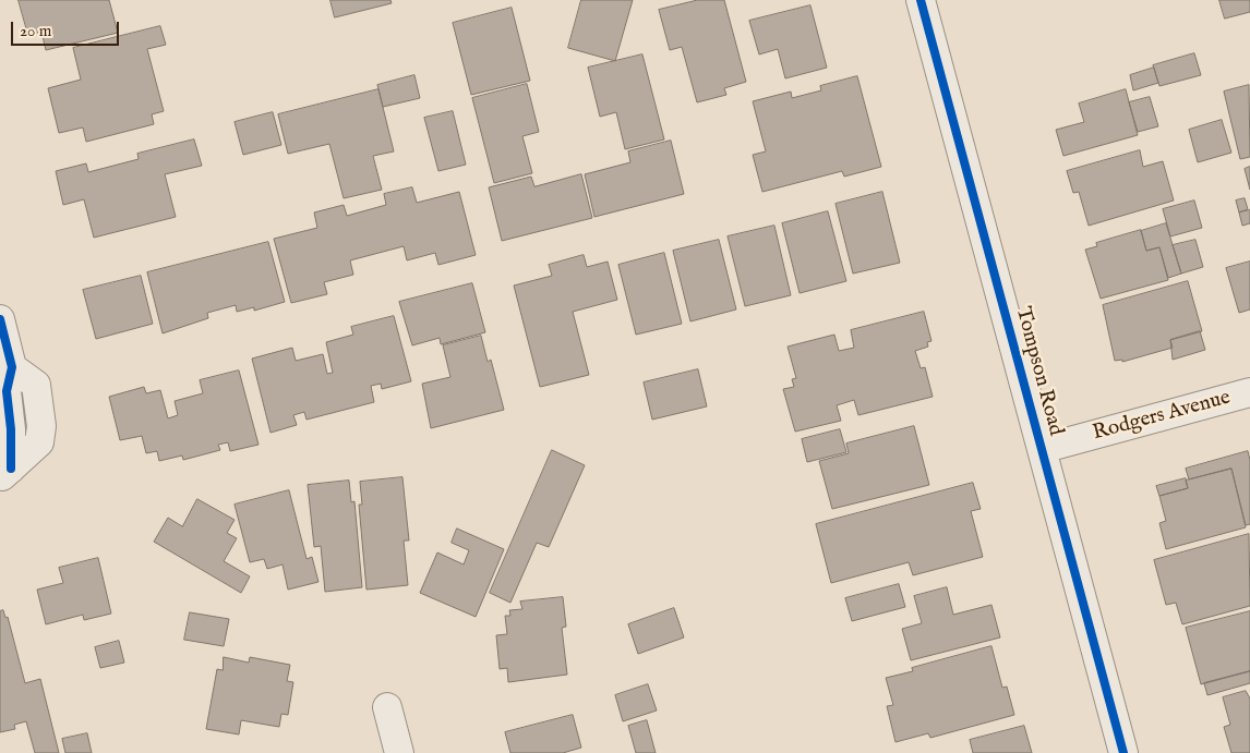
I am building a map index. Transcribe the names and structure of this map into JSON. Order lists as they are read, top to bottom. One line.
{"streets":{"street":["Tompson Road","Rodgers Avenue"]},"crossings":[["Tompson Road","Rodgers Avenue"]],"scale_bar":"20 m"}
